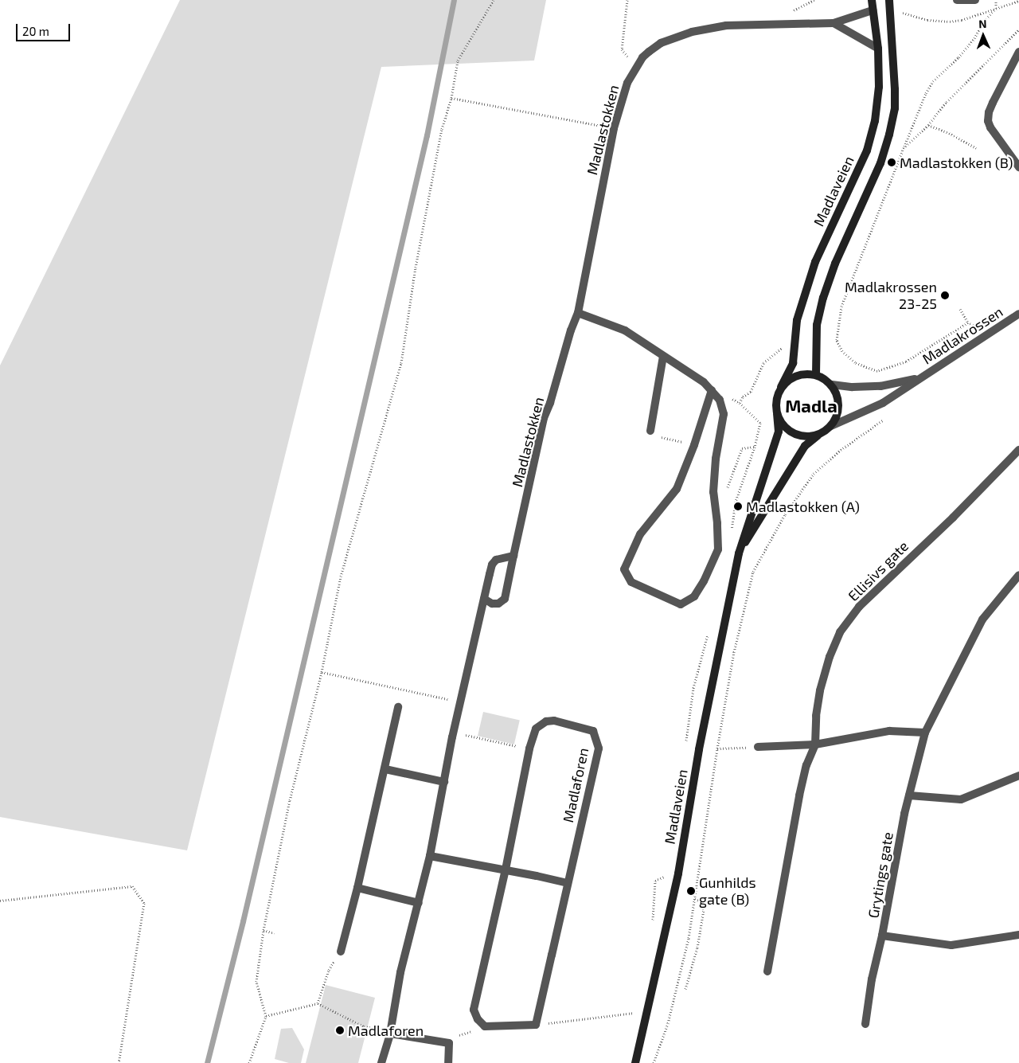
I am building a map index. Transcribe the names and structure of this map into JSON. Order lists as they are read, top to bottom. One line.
{"streets":{"main road":["Madlaveien"],"street":["Madlastokken","Madlakrossen","Ellisivs gate","Madlaforen","Grytings gate"]},"crossings":[["Madlastokken","Madlaveien"],["Madlaveien","Madlakrossen"]],"districts":["Madla"],"places":["Madlastokken (B)","Madlakrossen 23-25","Madlastokken (A)","Gunhilds gate (B)","Madlaforen"],"scale_bar":"20 m","north":"top"}
